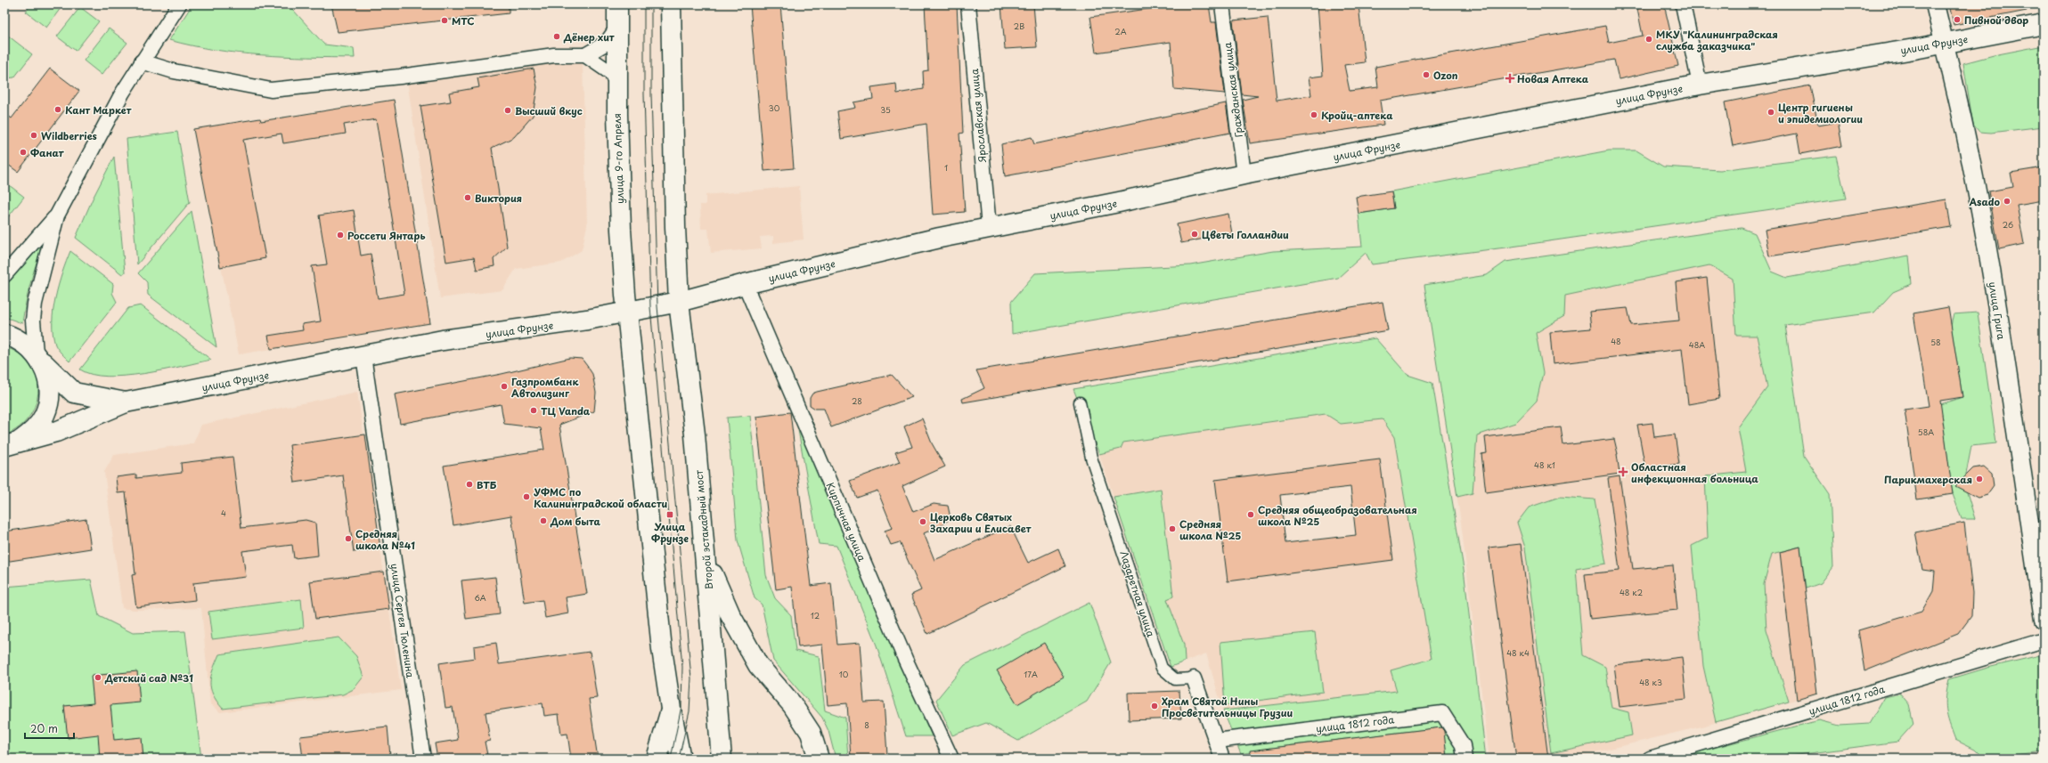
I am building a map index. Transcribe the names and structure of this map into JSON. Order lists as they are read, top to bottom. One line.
{"streets":{"main road":["улица Фрунзе","улица 9-го Апреля","Второй эстакадный мост"],"street":["Гражданская улица","Ярославская улица","улица Грига","Кирпичная улица","Лазаретная улица","улица Сергея Тюленина","улица 1812 года"]},"crossings":[["улица Фрунзе","Гражданская улица"],["улица Фрунзе","Ярославская улица"],["улица Фрунзе","улица 9-го Апреля"],["улица Фрунзе","улица Грига"],["улица Фрунзе","Кирпичная улица"],["улица Фрунзе","Второй эстакадный мост"],["улица Фрунзе","улица Сергея Тюленина"],["Лазаретная улица","улица 1812 года"]],"places":{"other":["Пивной двор","МТС","Дёнер хит","МКУ \"Калининградская служба заказчика\"","Ozon","Кант Маркет","Высший вкус","Центр гигиены и эпидемиологии","Кройц-аптека","Wildberries","Фанат","Виктория","Asado","Цветы Голландии","Россети Янтарь","Газпромбанк Автолизинг","ТЦ Vanda","Парикмахерская","ВТБ","УФМС по Калининградской области","Средняя общеобразовательная школа №25","Дом быта","Церковь Святых Захарии и Елисавет","Средняя школа №25","Средняя школа №41","Детский сад №31","Храм Святой Нины Просветительницы Грузии"],"health":["Новая Аптека","Областная инфекционная больница"],"transit":["Улица Фрунзе"]},"house_numbers":["2В","2А","30","35","1","26","48","58","48А","28","58А","48 к1","4","48 к2","6А","12","48 к4","10","17А","48 к3","8"],"scale_bar":"20 m"}
